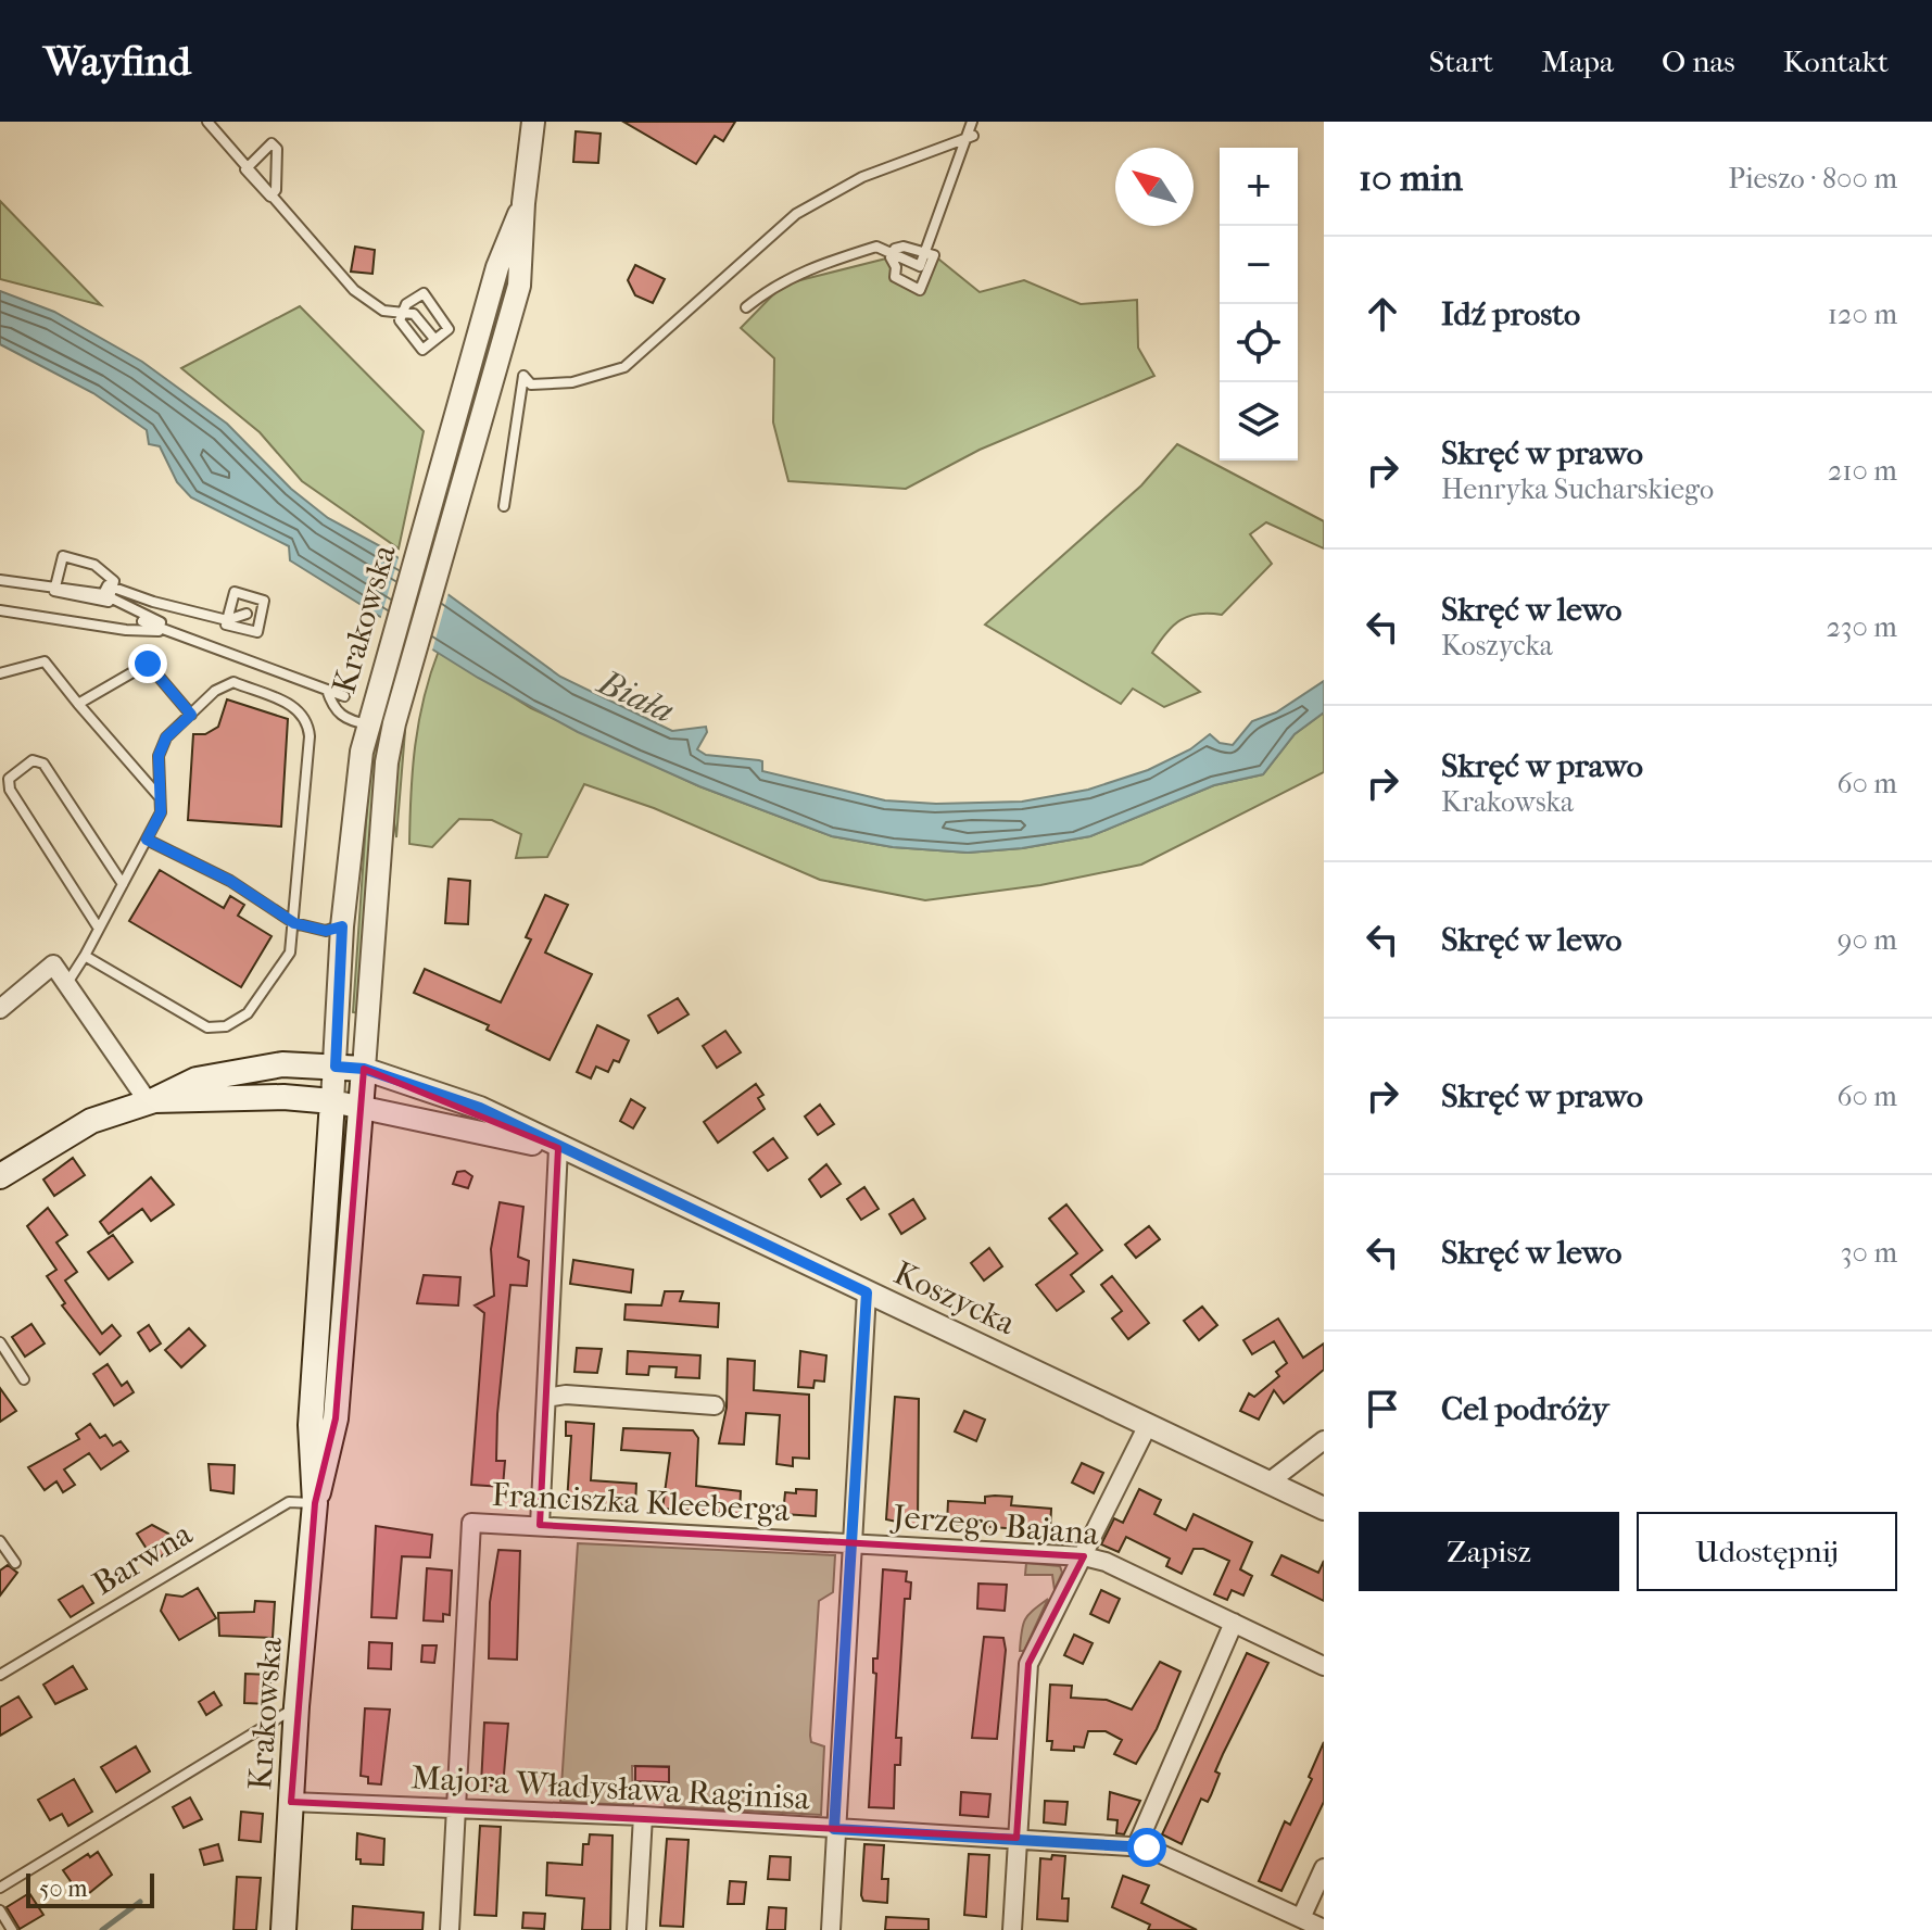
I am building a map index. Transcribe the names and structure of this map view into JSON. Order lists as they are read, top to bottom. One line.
{"streets":{"main road":["Krakowska"],"street":["Koszycka","Franciszka Kleeberga","Jerzego Bajana","Majora Władysława Raginisa"],"lane":["Barwna"]},"crossings":[["Krakowska","Koszycka"],["Krakowska","Barwna"],["Krakowska","Majora Władysława Raginisa"],["Franciszka Kleeberga","Jerzego Bajana"],["Franciszka Kleeberga","Majora Władysława Raginisa"]],"water":["Biała"],"scale_bar":"50 m","north":"top left","page":{"header":"Wayfind","nav":["Start","Mapa","O nas","Kontakt"],"heading":["10 min","Pieszo · 800 m"],"map_buttons":["+","−"],"list":[["Idź prosto","120 m"],["Skręć w prawo","Henryka Sucharskiego","210 m"],["Skręć w lewo","Koszycka","230 m"],["Skręć w prawo","Krakowska","60 m"],["Skręć w lewo","90 m"],["Skręć w prawo","60 m"],["Skręć w lewo","30 m"],"Cel podróży"],"buttons":["Zapisz","Udostępnij"],"scale":"50 m"}}
